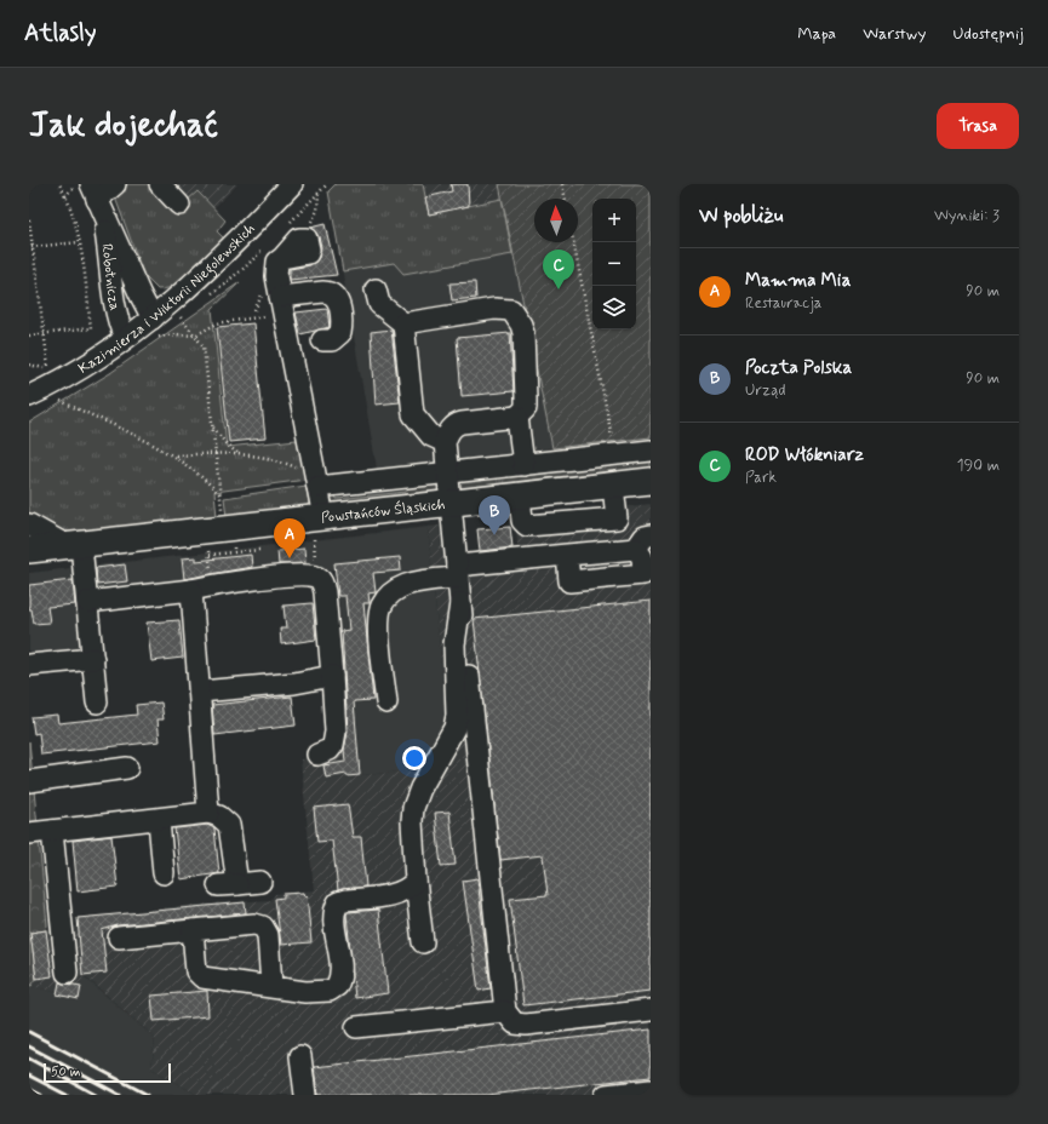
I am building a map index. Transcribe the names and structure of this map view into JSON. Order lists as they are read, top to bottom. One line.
{"streets":{"main road":["Powstańców Śląskich"],"street":["Robotnicza","Kazimierza i Wiktorii Niegolewskich"]},"crossings":[["Robotnicza","Kazimierza i Wiktorii Niegolewskich"]],"scale_bar":"50 m","north":"top","page":{"header":"Atlasly","nav":["Mapa","Warstwy","Udostępnij"],"buttons":"Trasa","title":"Jak dojechać","heading":["W pobliżu","Wyniki: 3"],"map_buttons":["+","−"],"list":[{"mark":"A","name":"Mamma Mia","note":"Restauracja","value":"90 m"},{"mark":"B","name":"Poczta Polska","note":"Urząd","value":"90 m"},{"mark":"C","name":"ROD Włókniarz","note":"Park","value":"190 m"}],"pins":["C","B","A"],"scale":"50 m"}}
